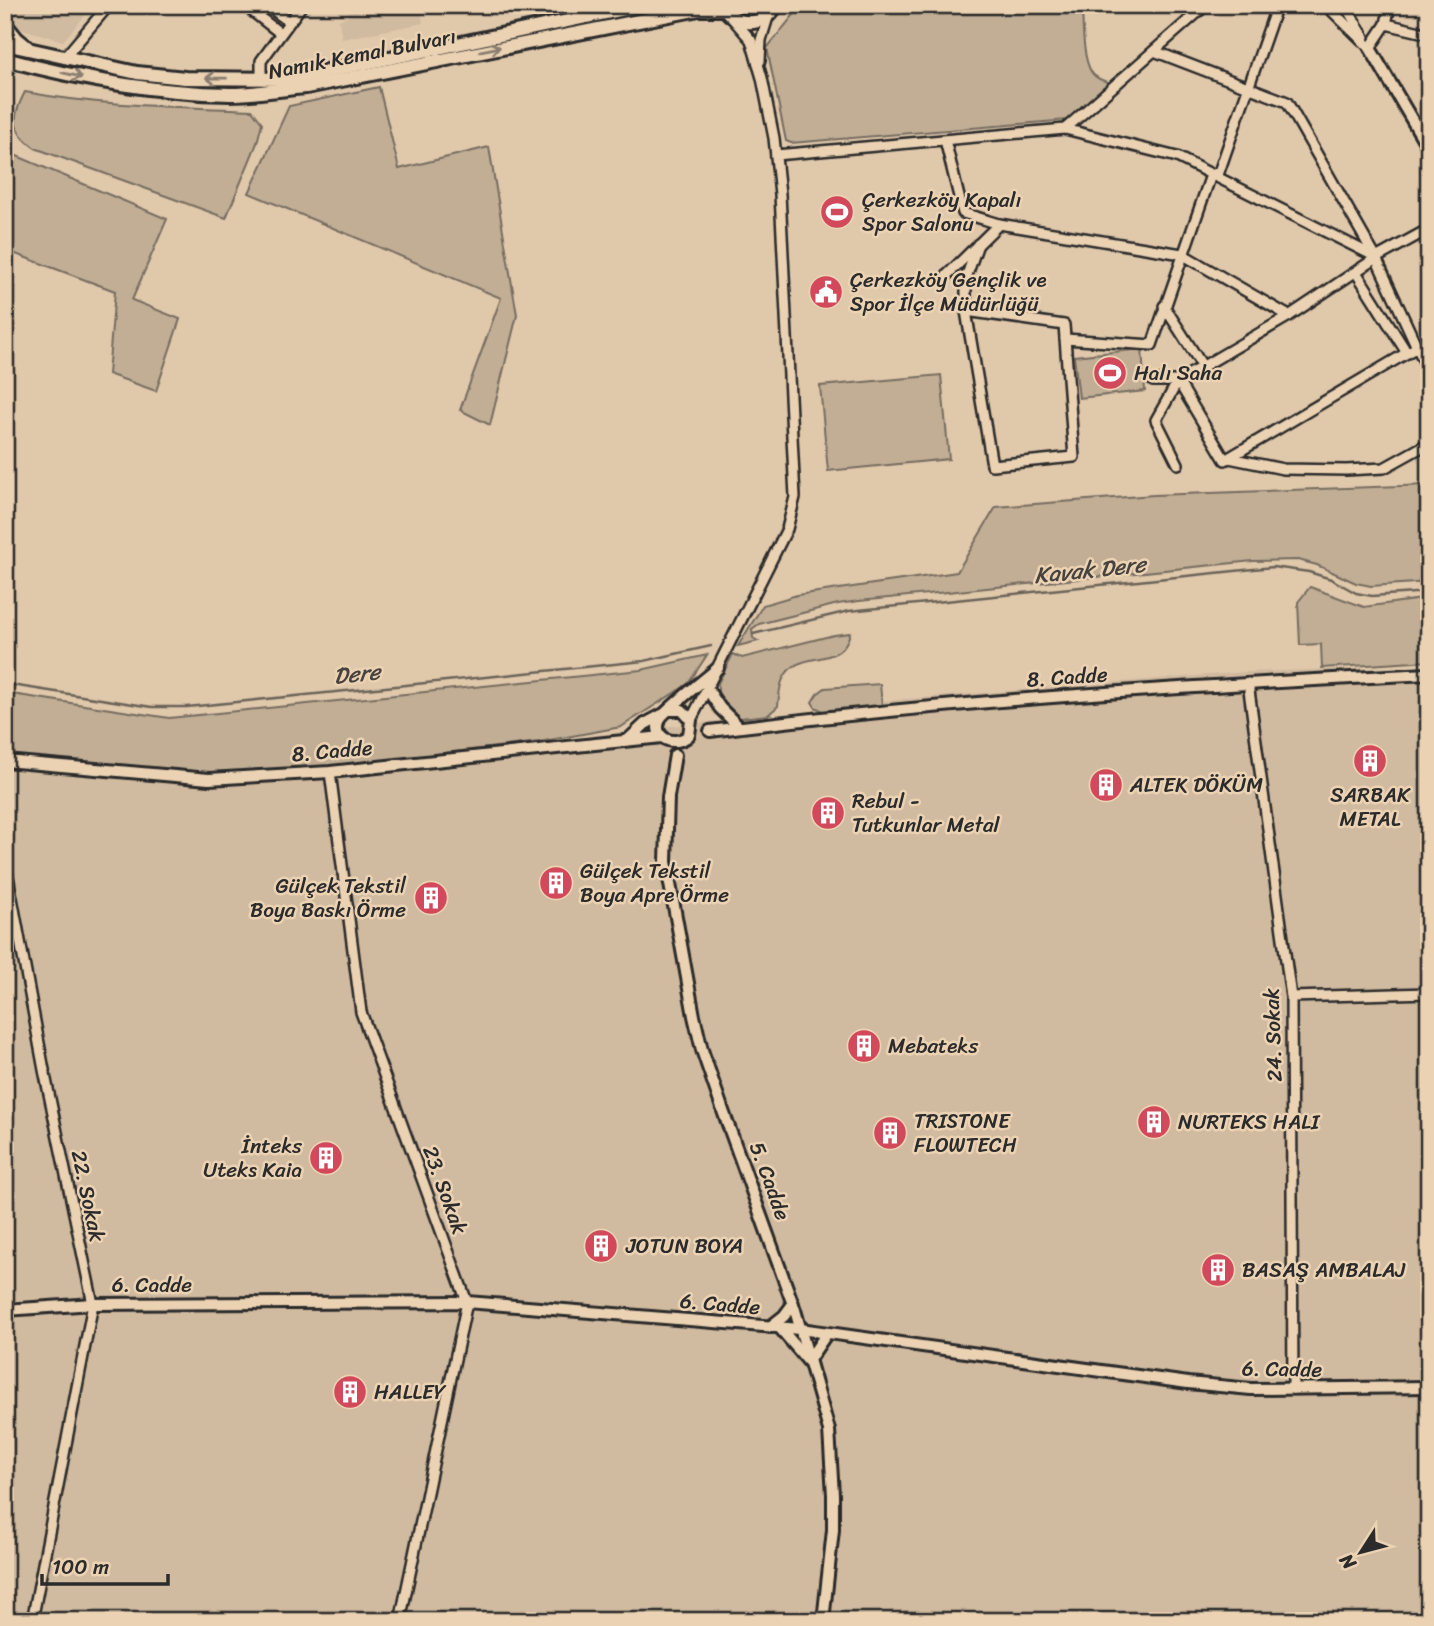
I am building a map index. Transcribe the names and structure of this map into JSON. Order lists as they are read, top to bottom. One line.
{"streets":{"main road":["Namık Kemal Bulvarı"],"street":["8. Cadde","24. Sokak","5. Cadde","23. Sokak","22. Sokak","6. Cadde"]},"crossings":[["8. Cadde","24. Sokak"],["8. Cadde","23. Sokak"],["24. Sokak","6. Cadde"],["5. Cadde","6. Cadde"],["23. Sokak","6. Cadde"],["22. Sokak","6. Cadde"]],"water":["Kavak Dere","Dere"],"places":{"sports":["Çerkezköy Kapalı Spor Salonu","Halı Saha"],"public building":["Çerkezköy Gençlik ve Spor İlçe Müdürlüğü"],"building":["SARBAK METAL","ALTEK DÖKÜM","Rebul - Tutkunlar Metal","Gülçek Tekstil Boya Apre Örme","Gülçek Tekstil Boya Baskı Örme","Mebateks","NURTEKS HALI","TRISTONE FLOWTECH","İnteks Uteks Kaia","JOTUN BOYA","BASAŞ AMBALAJ","HALLEY"]},"scale_bar":"100 m","north":"bottom left"}
